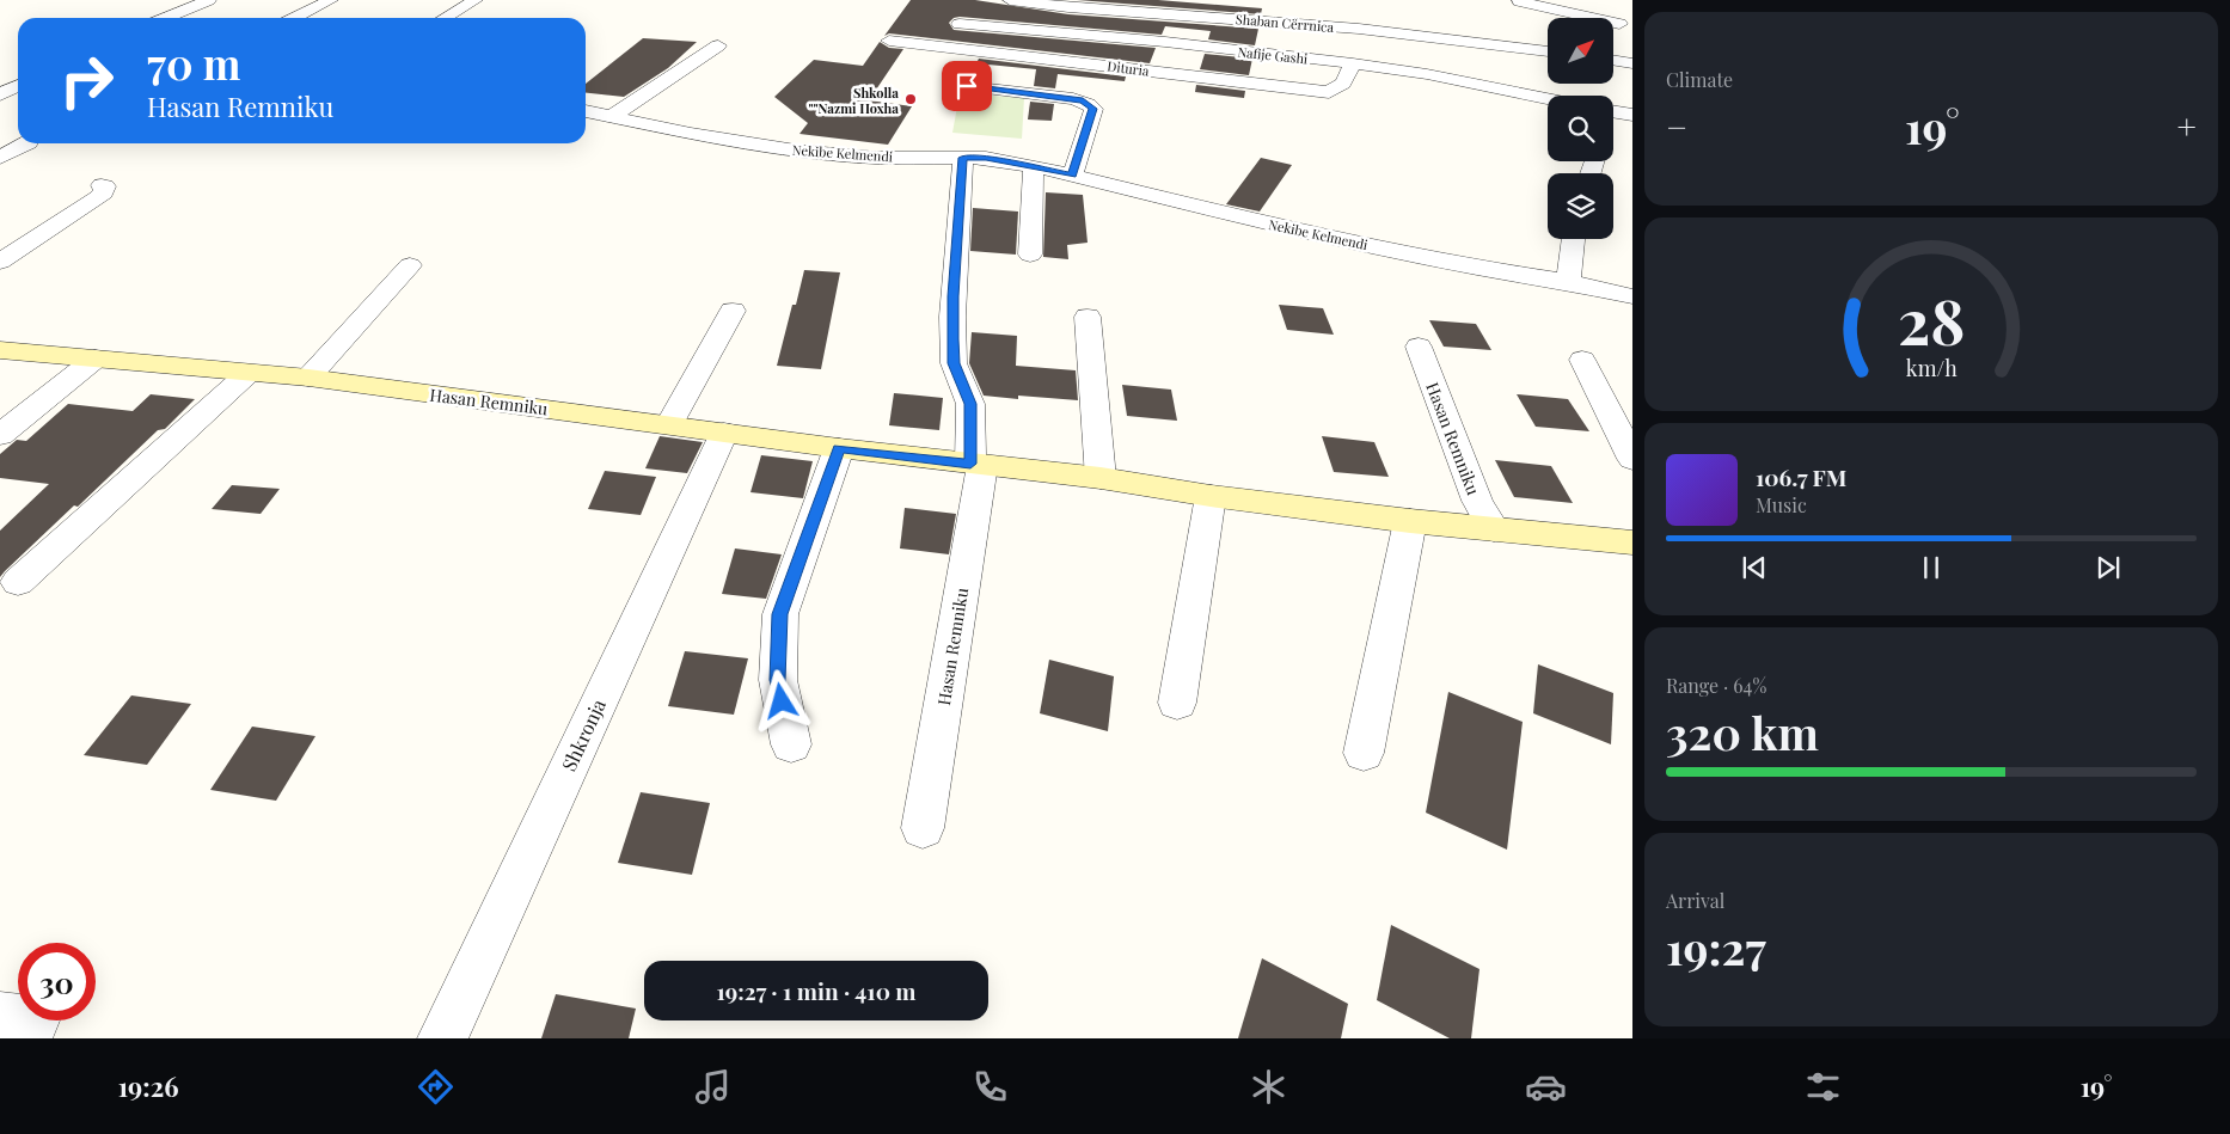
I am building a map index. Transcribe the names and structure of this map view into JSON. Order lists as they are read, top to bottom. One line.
{"streets":{"street":["Shaban Cërrnica","Nafije Gashi","Dituria","Nekibe Kelmendi","Hasan Remniku","Shkronja"]},"crossings":[["Nafije Gashi","Dituria"],["Hasan Remniku","Shkronja"]],"places":["Shkolla \"\"Nazmi Hoxha"],"north":"top right","page":{"tile":["Climate",["Range · 64%","320 km"],["Arrival","19:27"]],"turn":["70 m","Hasan Remniku"],"heat":["−","19°","+"],"song":["106.7 FM","Music"],"limit":"30","trip":"19:27 · 1 min · 410 m","tabs":["19:26","19°"],"gauge":["28","km/h"]}}
